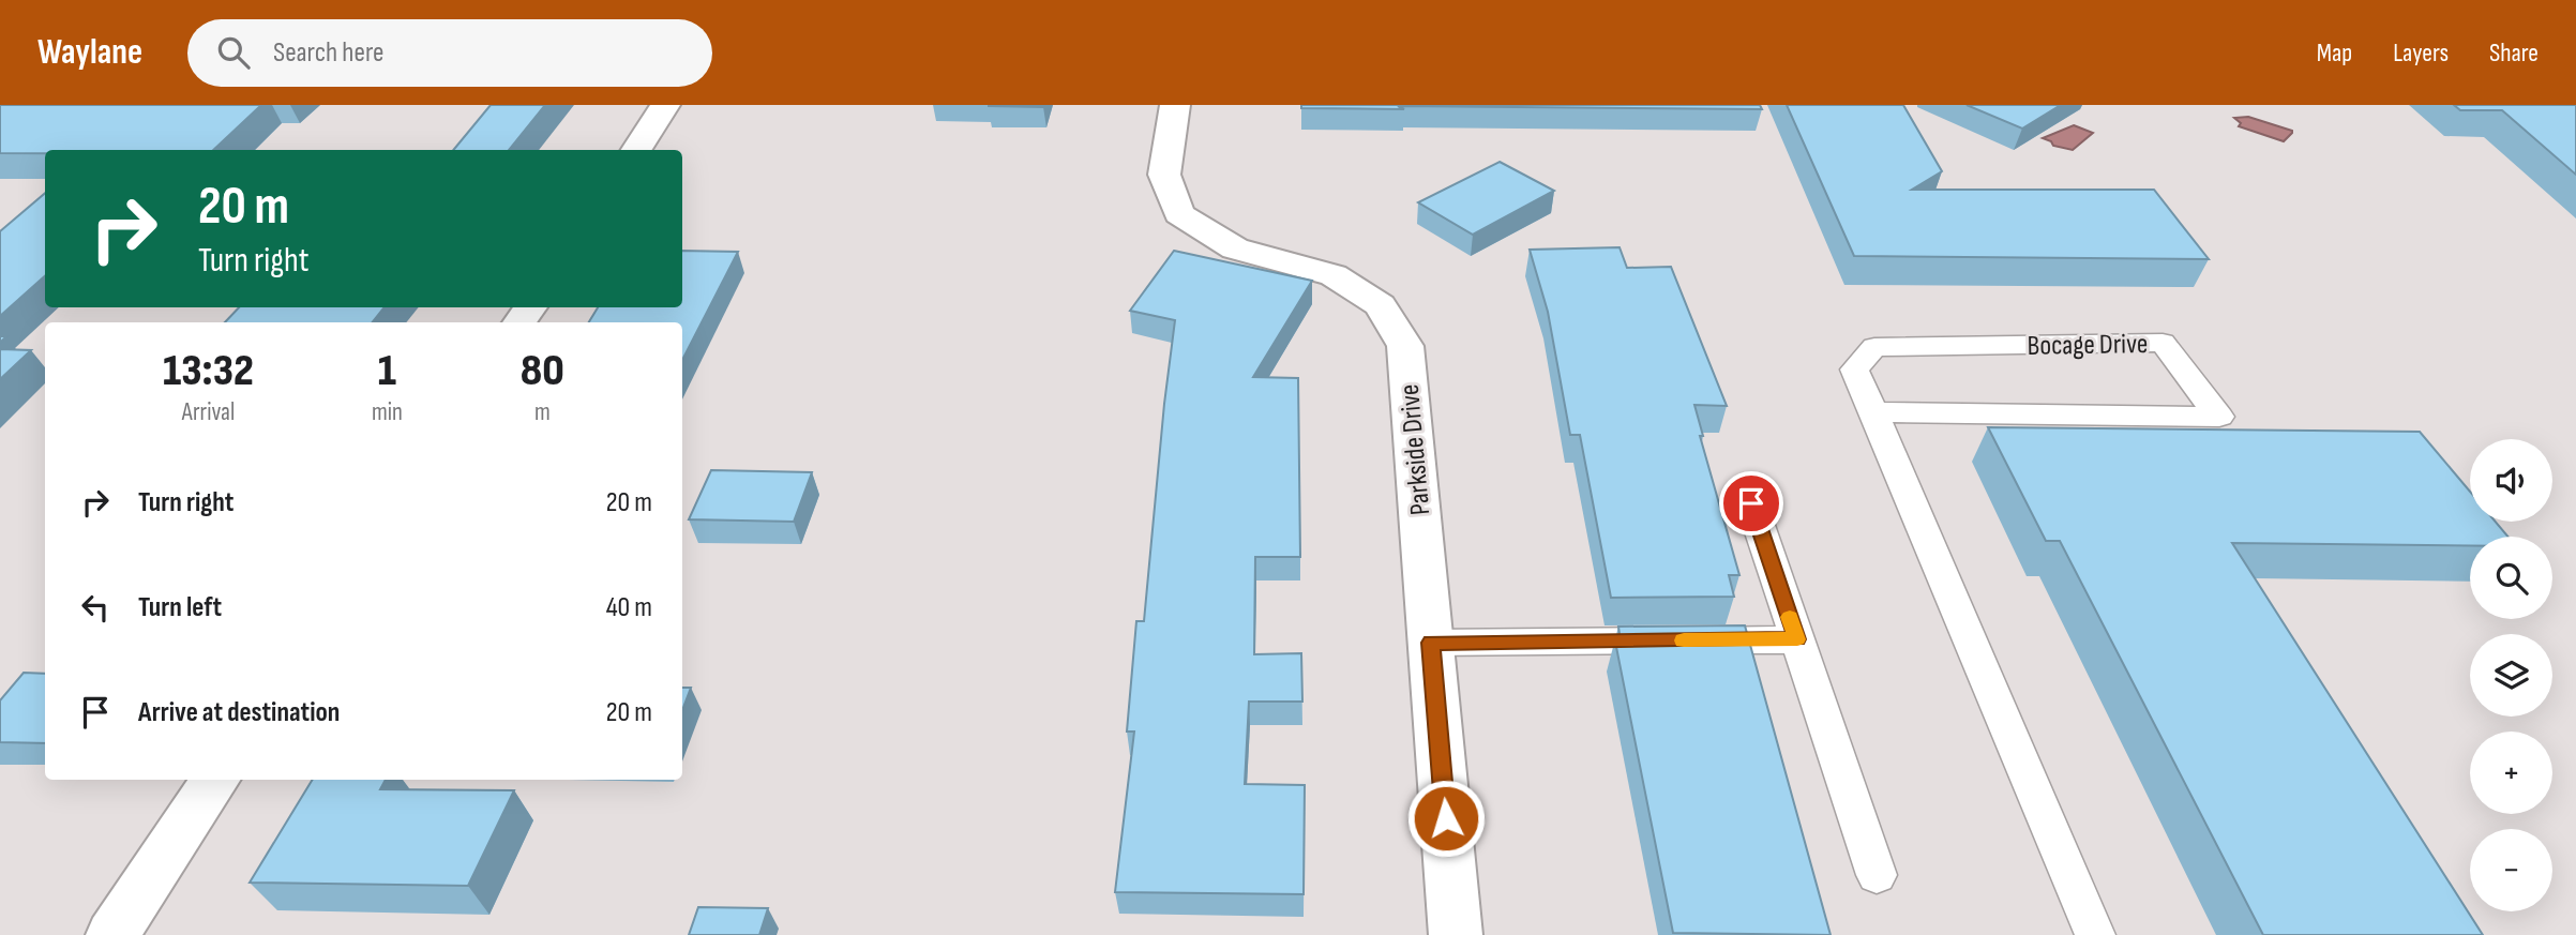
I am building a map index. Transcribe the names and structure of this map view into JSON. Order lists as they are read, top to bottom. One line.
{"streets":{"street":["Parkside Drive"],"lane":["Bocage Drive"]},"page":{"header":"Waylane","search":"Search here","nav":["Map","Layers","Share"],"turn":["20 m","Turn right"],"eta":["13:32","Arrival","1","min","80","m"],"map_buttons":["+","−"],"list":[{"name":"Turn right","value":"20 m"},{"name":"Turn left","value":"40 m"},{"name":"Arrive at destination","value":"20 m"}]}}
